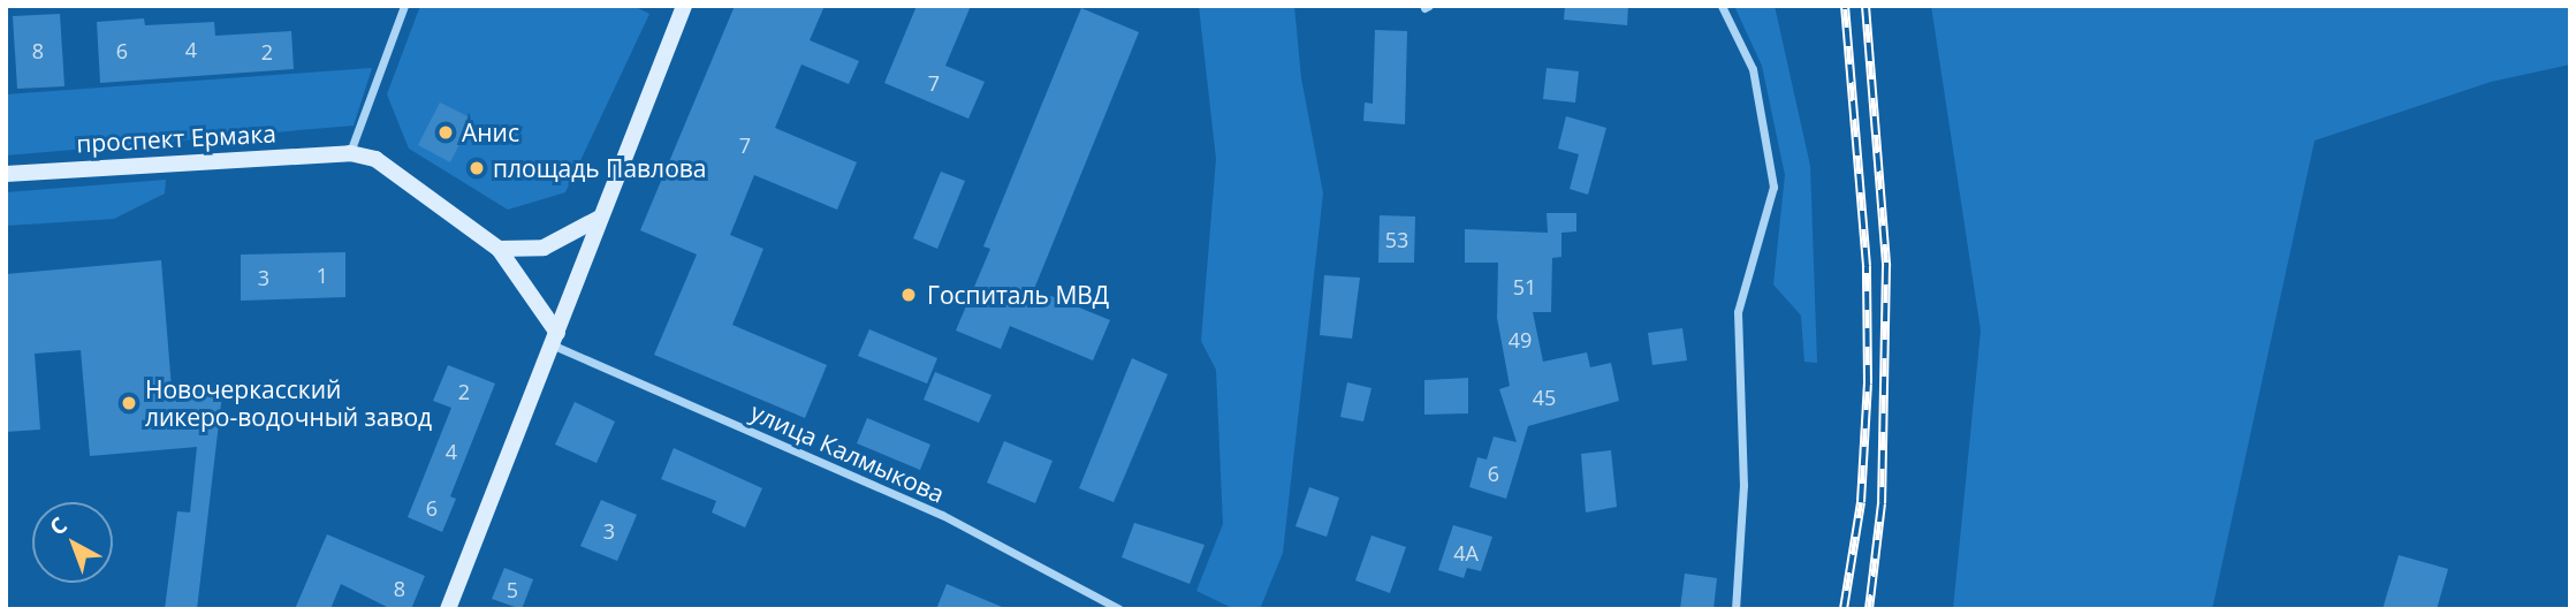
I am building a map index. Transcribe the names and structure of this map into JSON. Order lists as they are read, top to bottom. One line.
{"streets":{"street":["проспект Ермака","улица Калмыкова"]},"places":["Анис","площадь Павлова","Госпиталь МВД","Новочеркасский ликеро-водочный завод"],"house_numbers":["4","8","6","2","7","7","53","1","3","51","49","2","45","4","6","6","3","4А","8","5"],"north":"top left"}
